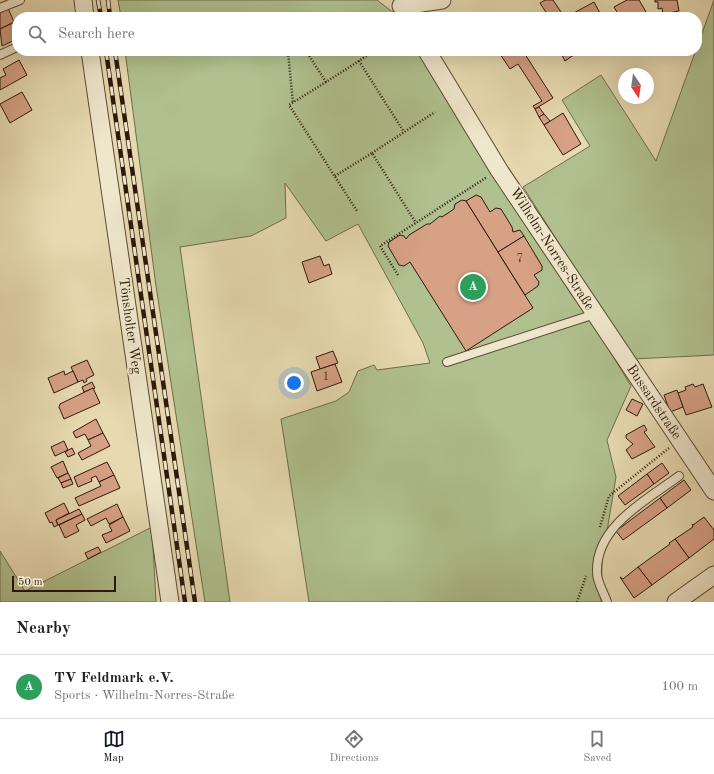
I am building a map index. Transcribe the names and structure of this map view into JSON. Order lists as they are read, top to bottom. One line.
{"streets":{"street":["Wilhelm-Norres-Straße","Tönsholter Weg","Bussardstraße"]},"crossings":[["Wilhelm-Norres-Straße","Bussardstraße"]],"house_numbers":["7","1"],"scale_bar":"50 m","north":"bottom","page":{"search":"Search here","pins":"A","scale":"50 m","heading":"Nearby","list":[{"mark":"A","name":"TV Feldmark e.V.","note":"Sports · Wilhelm-Norres-Straße","value":"100 m"}],"nav":["Map","Directions","Saved"]}}
